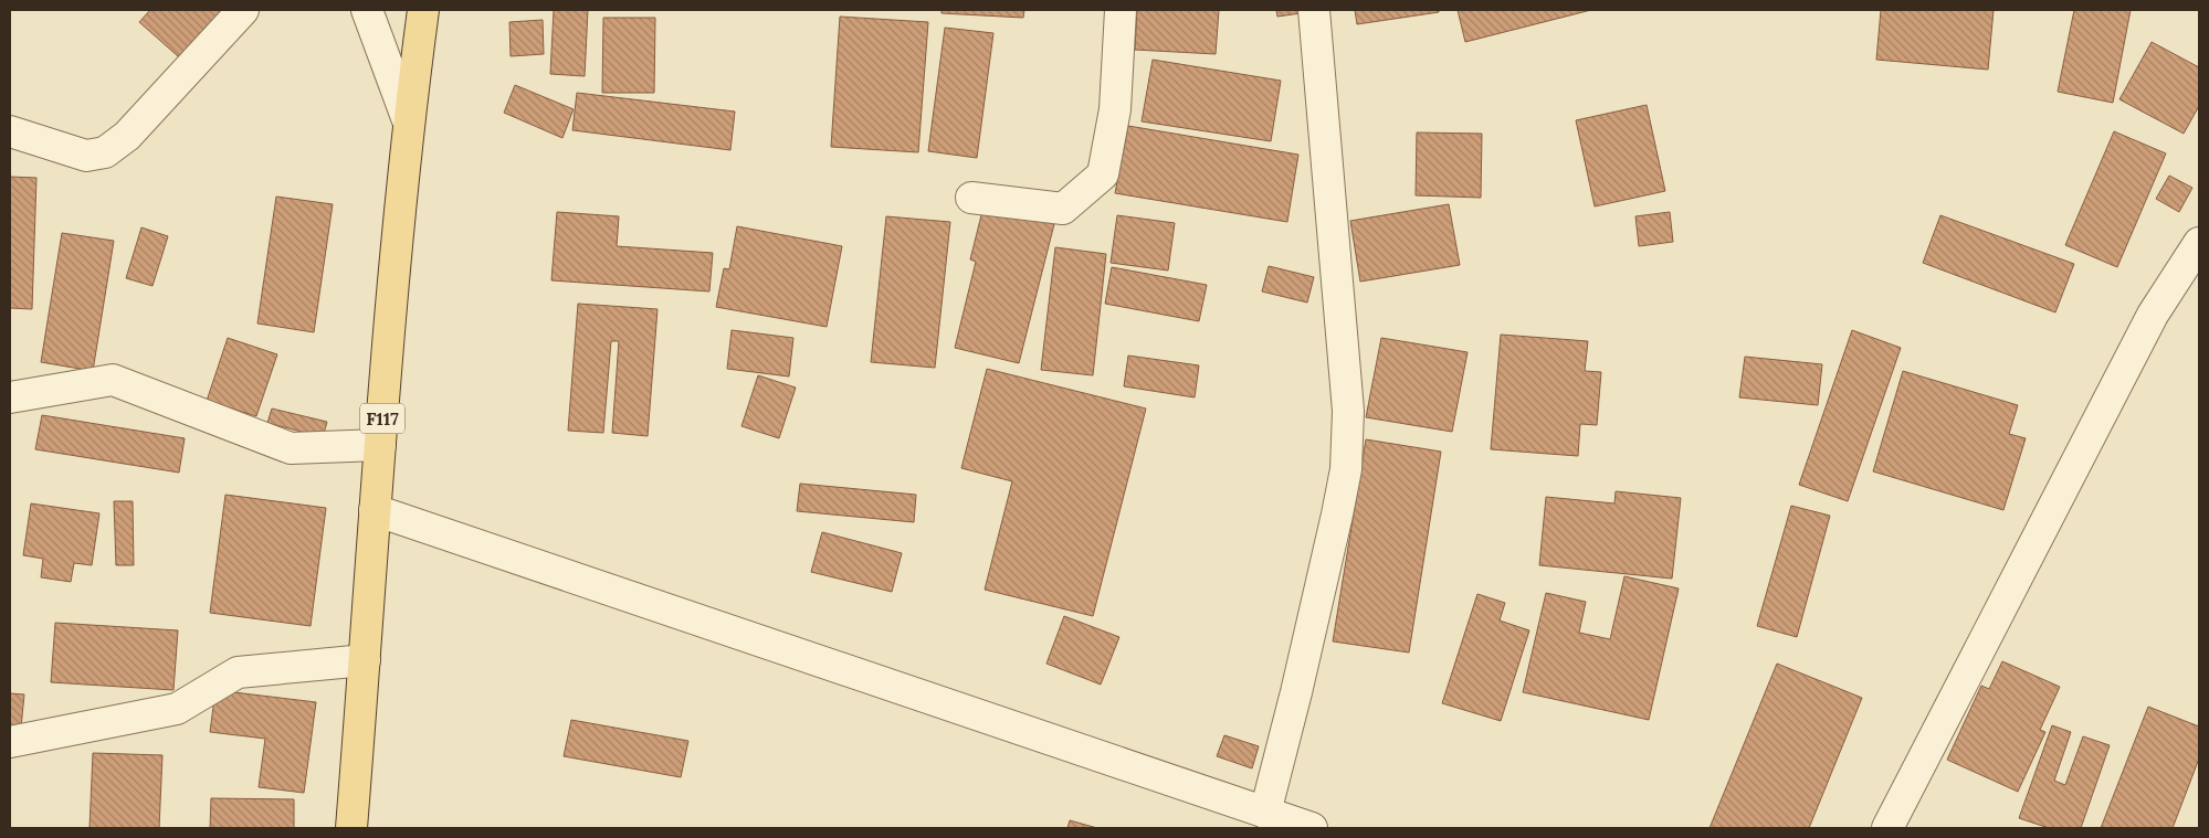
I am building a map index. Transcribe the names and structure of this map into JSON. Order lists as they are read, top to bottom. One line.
{"streets":{"main road":["F117"]}}
